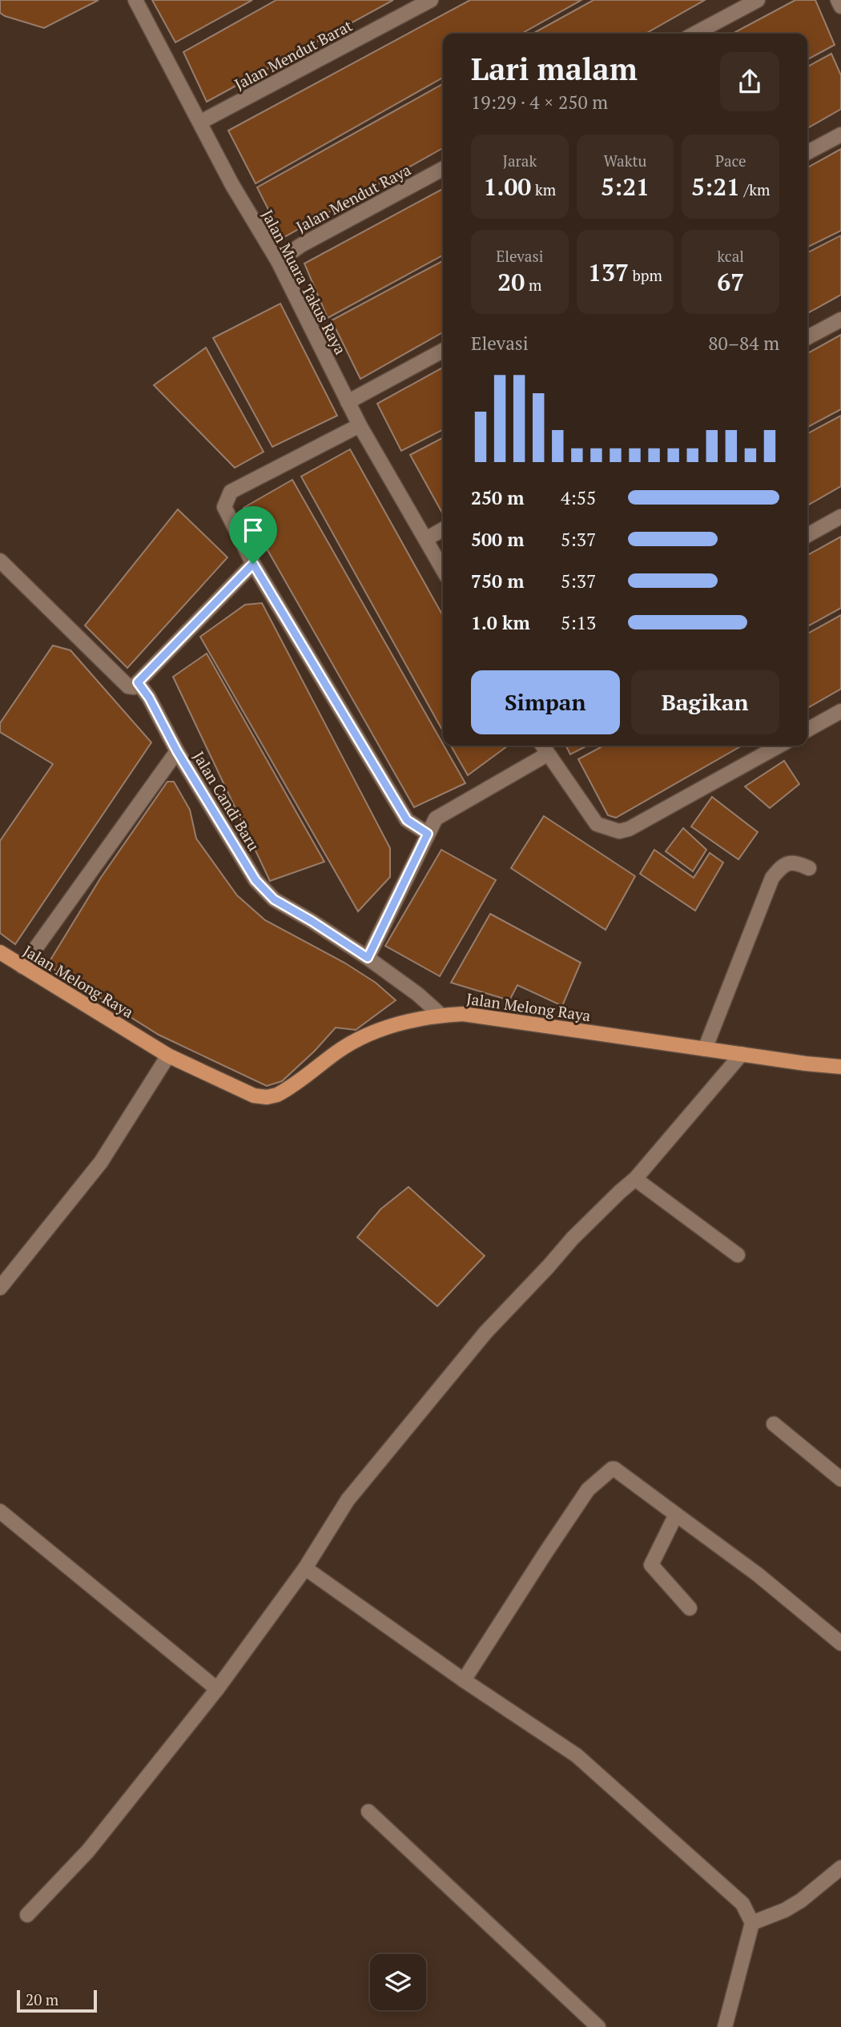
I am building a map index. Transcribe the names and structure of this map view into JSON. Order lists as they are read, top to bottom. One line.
{"streets":{"main road":["Jalan Melong Raya"],"street":["Jalan Mendut Barat","Jalan Mendut Raya","Jalan Muara Takus Raya","Jalan Candi Baru"]},"crossings":[["Jalan Mendut Barat","Jalan Muara Takus Raya"],["Jalan Mendut Raya","Jalan Muara Takus Raya"],["Jalan Candi Baru","Jalan Melong Raya"]],"scale_bar":"20 m","page":{"heading":["Lari malam","19:29 · 4 × 250 m"],"stats":[["Jarak","1.00 km"],["Waktu","5:21"],["Pace","5:21 /km"],["Elevasi","20 m"],["137 bpm"],["kcal","67"]],"chart":["Elevasi","80–84 m"],"list":[{"name":"250 m","note":"4:55"},{"name":"500 m","note":"5:37"},{"name":"750 m","note":"5:37"},{"name":"1.0 km","note":"5:13"}],"buttons":["Simpan","Bagikan"],"scale":"20 m"}}
